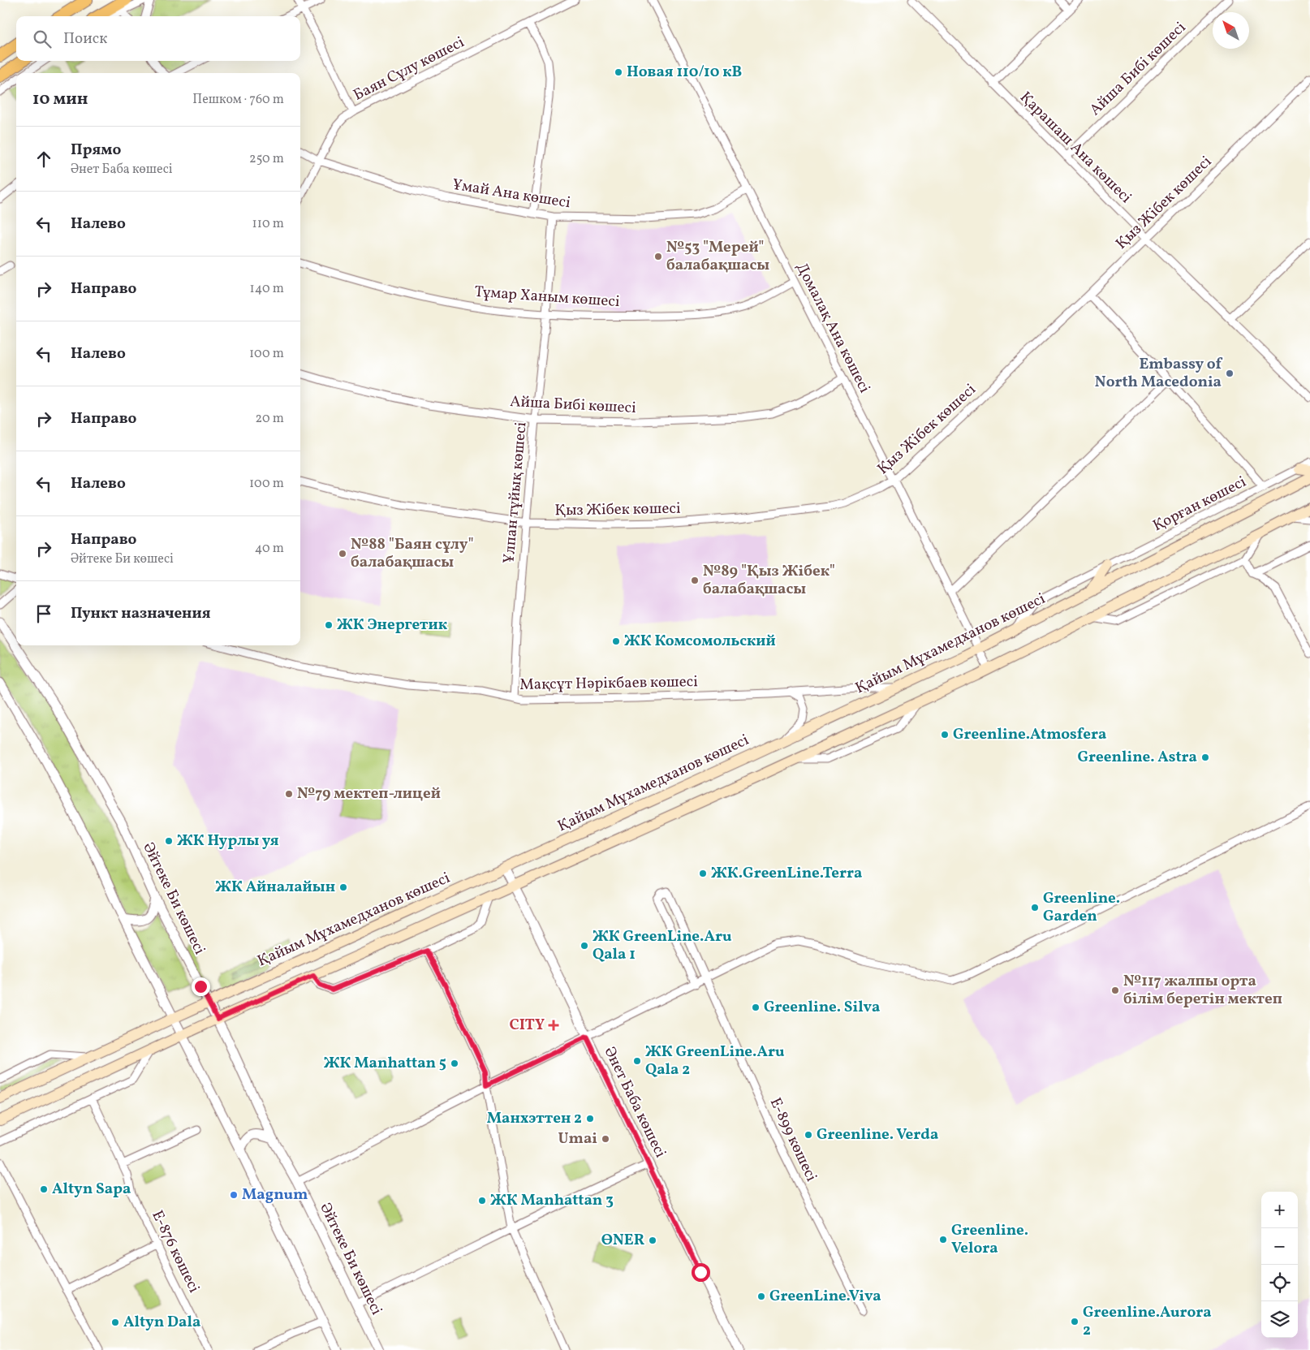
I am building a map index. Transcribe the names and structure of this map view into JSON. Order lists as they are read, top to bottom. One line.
{"streets":{"main road":["Қайым Мұхамедханов көшесі"],"street":["Баян Сұлу көшесі","Айша Бибі көшесі","Қарашаш Ана көшесі","Ұмай Ана көшесі","Қыз Жібек көшесі","Тұмар Ханым көшесі","Домалақ Ана көшесі","Ұлпан тұйық көшесі","Қорған көшесі","Мақсұт Нәрікбаев көшесі","Әйтеке Би көшесі","Әнет Баба көшесі","Е-899 көшесі","Е-876 көшесі"]},"crossings":[["Баян Сұлу көшесі","Ұмай Ана көшесі"],["Айша Бибі көшесі","Қарашаш Ана көшесі"],["Айша Бибі көшесі","Домалақ Ана көшесі"],["Айша Бибі көшесі","Ұлпан тұйық көшесі"],["Қарашаш Ана көшесі","Қыз Жібек көшесі"],["Ұмай Ана көшесі","Домалақ Ана көшесі"],["Ұмай Ана көшесі","Ұлпан тұйық көшесі"],["Қыз Жібек көшесі","Домалақ Ана көшесі"],["Қыз Жібек көшесі","Ұлпан тұйық көшесі"],["Қыз Жібек көшесі","Қорған көшесі"],["Тұмар Ханым көшесі","Домалақ Ана көшесі"],["Тұмар Ханым көшесі","Ұлпан тұйық көшесі"],["Домалақ Ана көшесі","Қайым Мұхамедханов көшесі"],["Ұлпан тұйық көшесі","Мақсұт Нәрікбаев көшесі"],["Қорған көшесі","Қайым Мұхамедханов көшесі"],["Қайым Мұхамедханов көшесі","Мақсұт Нәрікбаев көшесі"],["Қайым Мұхамедханов көшесі","Әйтеке Би көшесі"],["Қайым Мұхамедханов көшесі","Әнет Баба көшесі"]],"places":{"other":["Новая 110/10 кВ","№53 \"Мерей\" балабақшасы","Embassy of North Macedonia","№88 \"Баян сұлу\" балабақшасы","№89 \"Қыз Жібек\" балабақшасы","ЖК Энергетик","ЖК Комсомольский","Greenline.Atmosfera","Greenline. Astra","№79 мектеп-лицей","ЖК Нурлы уя","ЖК.GreenLine.Terra","ЖК Айналайын","Greenline. Garden","ЖК GreenLine.Aru Qala 1","№117 жалпы орта білім беретін мектеп","Greenline. Silva","ЖК GreenLine.Aru Qala 2","ЖК Manhattan 5","Манхэттен 2","Greenline. Verda","Umai","Altyn Sapa","Magnum","ЖК Manhattan 3","Greenline. Velora","ӨNER","GreenLine.Viva","Greenline.Aurora 2","Altyn Dala"],"health":["CITY"]},"north":"top left","page":{"search":"Поиск","heading":["10 мин","Пешком · 760 m"],"list":[["Прямо","Әнет Баба көшесі","250 m"],["Налево","110 m"],["Направо","140 m"],["Налево","100 m"],["Направо","20 m"],["Налево","100 m"],["Направо","Әйтеке Би көшесі","40 m"],"Пункт назначения"],"map_buttons":["+","−"]}}
